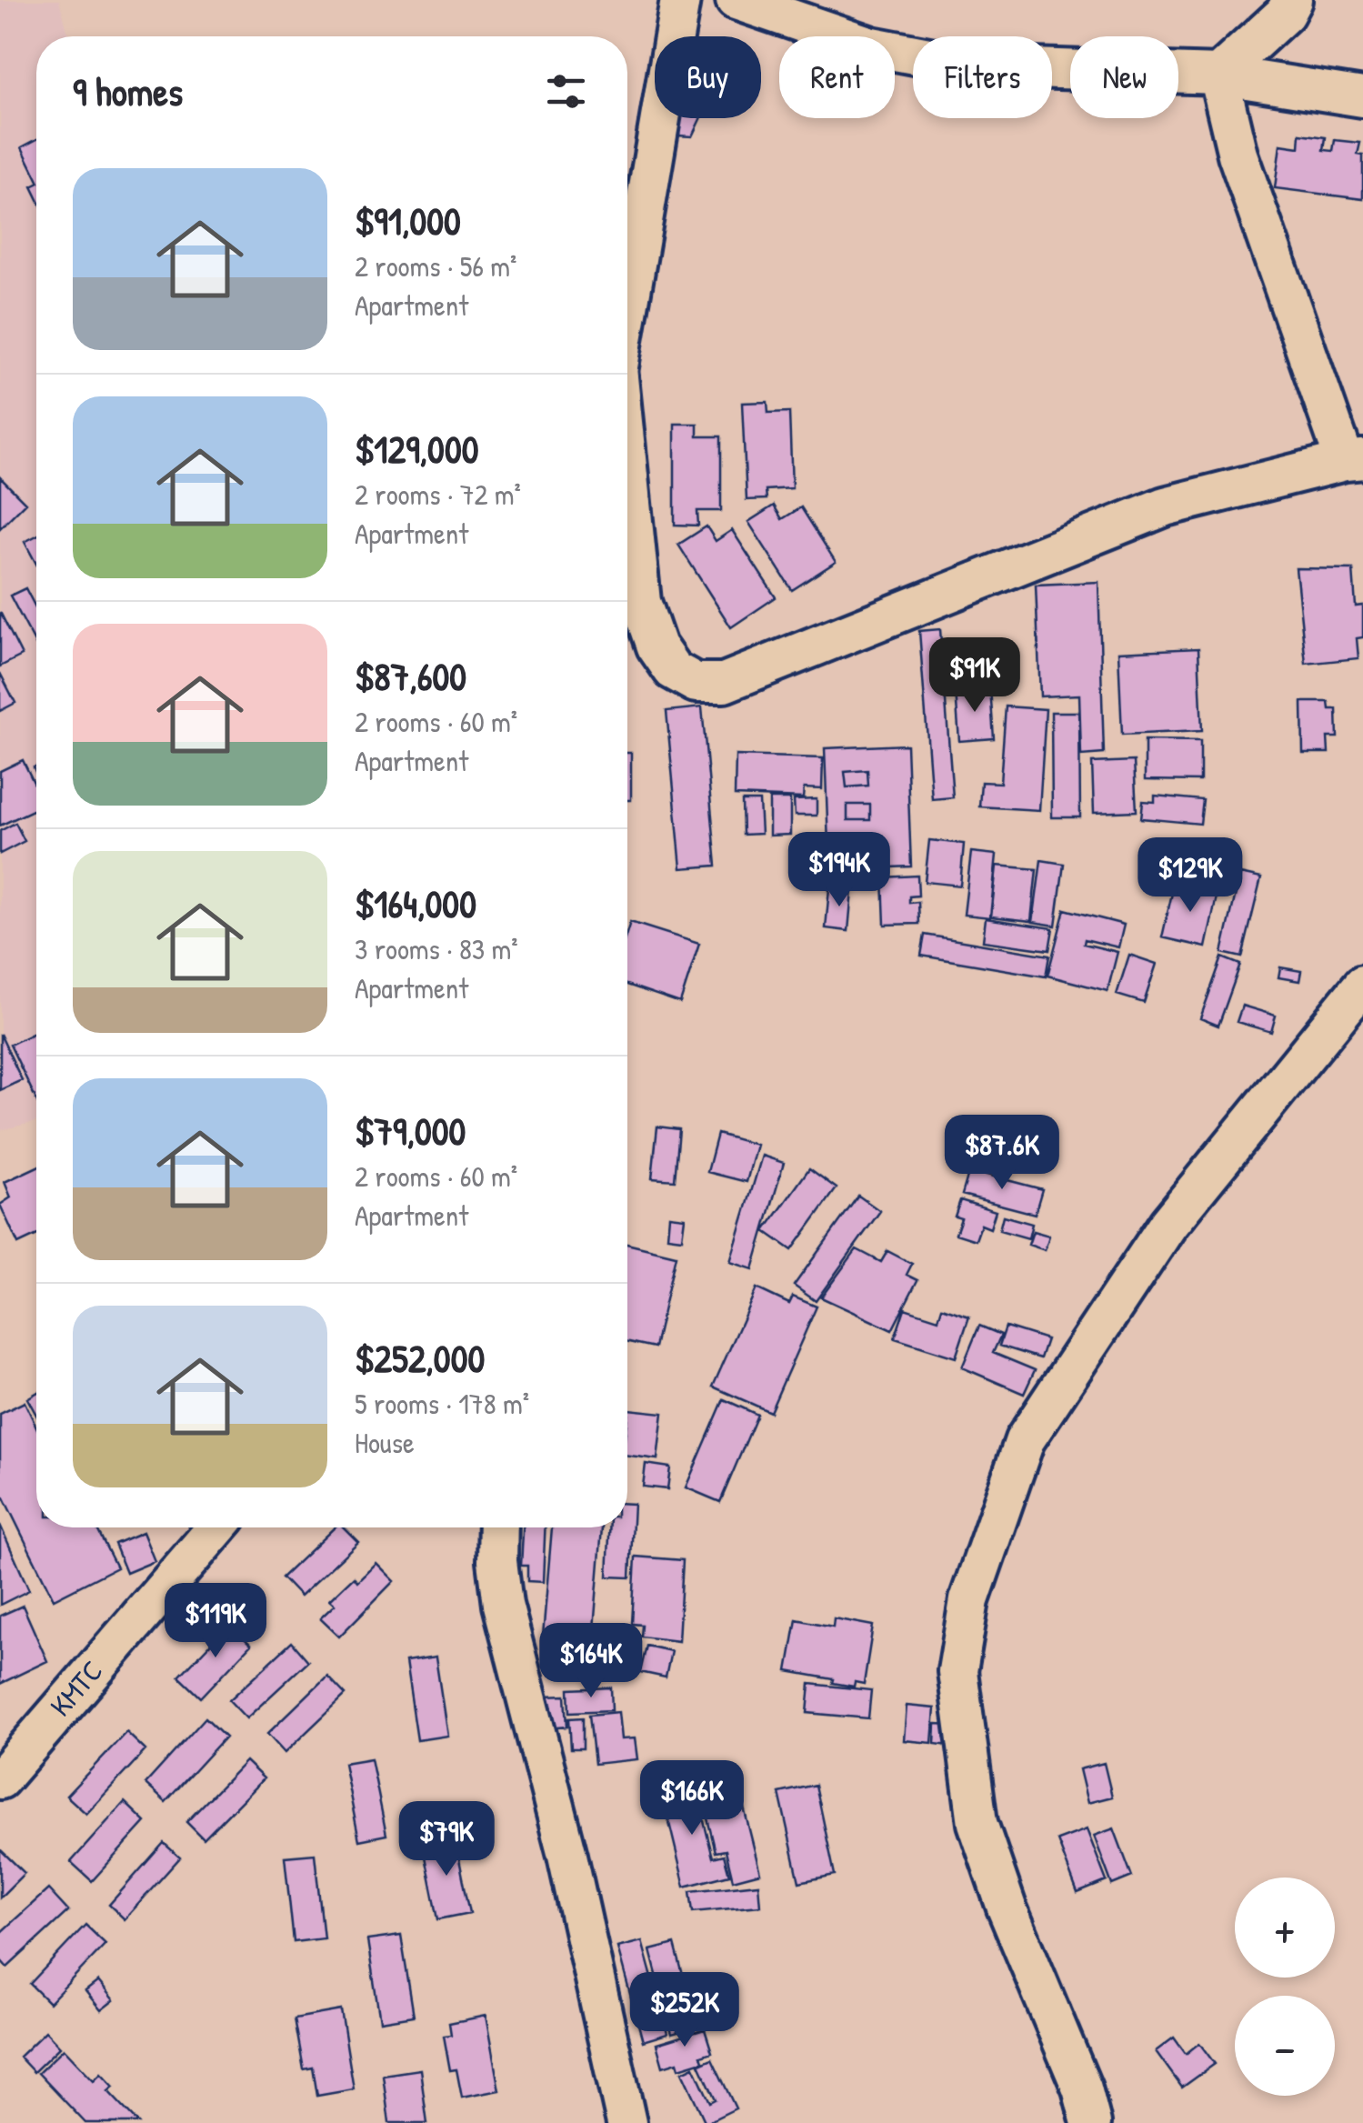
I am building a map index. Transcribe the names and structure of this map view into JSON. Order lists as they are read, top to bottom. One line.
{"streets":{"street":["KMTC"]},"page":{"chip":["Buy","Rent","Filters","New"],"heading":"9 homes","list":[{"name":"$91,000","note":"2 rooms · 56 m² · Apartment"},{"name":"$129,000","note":"2 rooms · 72 m² · Apartment"},{"name":"$87,600","note":"2 rooms · 60 m² · Apartment"},{"name":"$164,000","note":"3 rooms · 83 m² · Apartment"},{"name":"$79,000","note":"2 rooms · 60 m² · Apartment"},{"name":"$252,000","note":"5 rooms · 178 m² · House"}],"price":["$91K","$194K","$129K","$87.6K","$119K","$164K","$166K","$79K","$252K"],"map_buttons":["+","−"]}}
